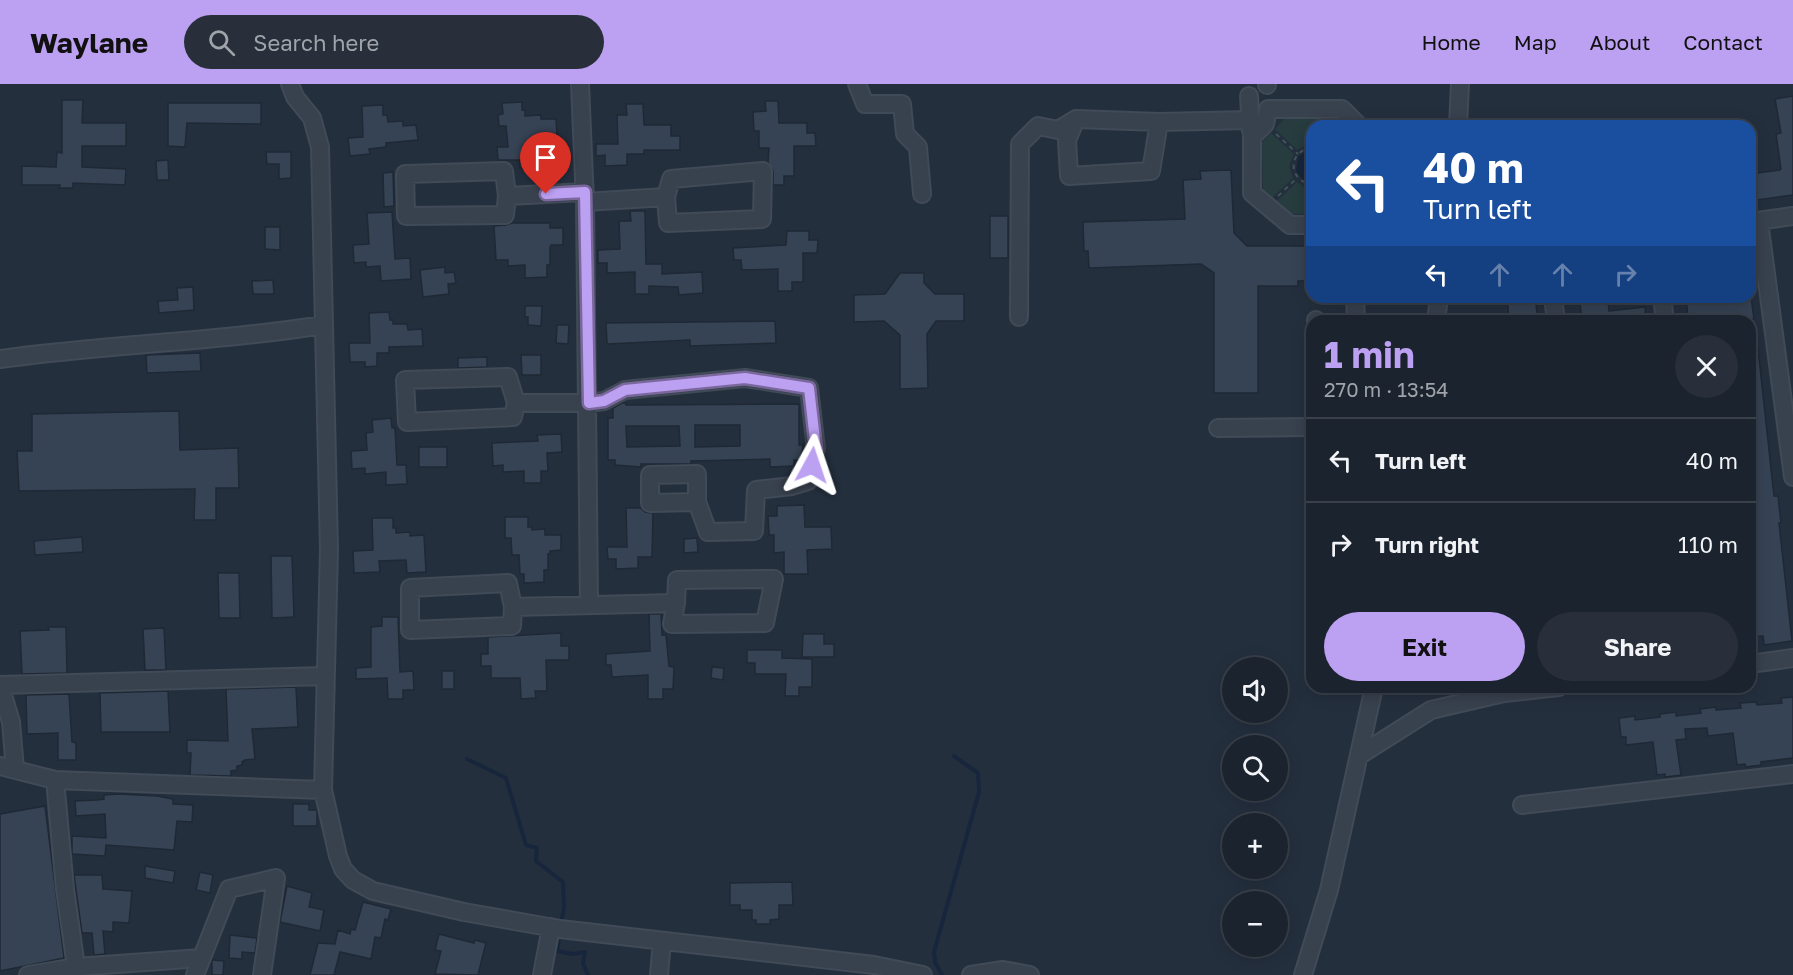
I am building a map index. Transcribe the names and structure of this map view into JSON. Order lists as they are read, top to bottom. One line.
{"page":{"header":"Waylane","search":"Search here","nav":["Home","Map","About","Contact"],"turn":["40 m","Turn left"],"heading":["1 min","270 m · 13:54"],"list":[{"name":"Turn left","value":"40 m"},{"name":"Turn right","value":"110 m"}],"buttons":["Exit","Share"],"map_buttons":["+","−"]}}
